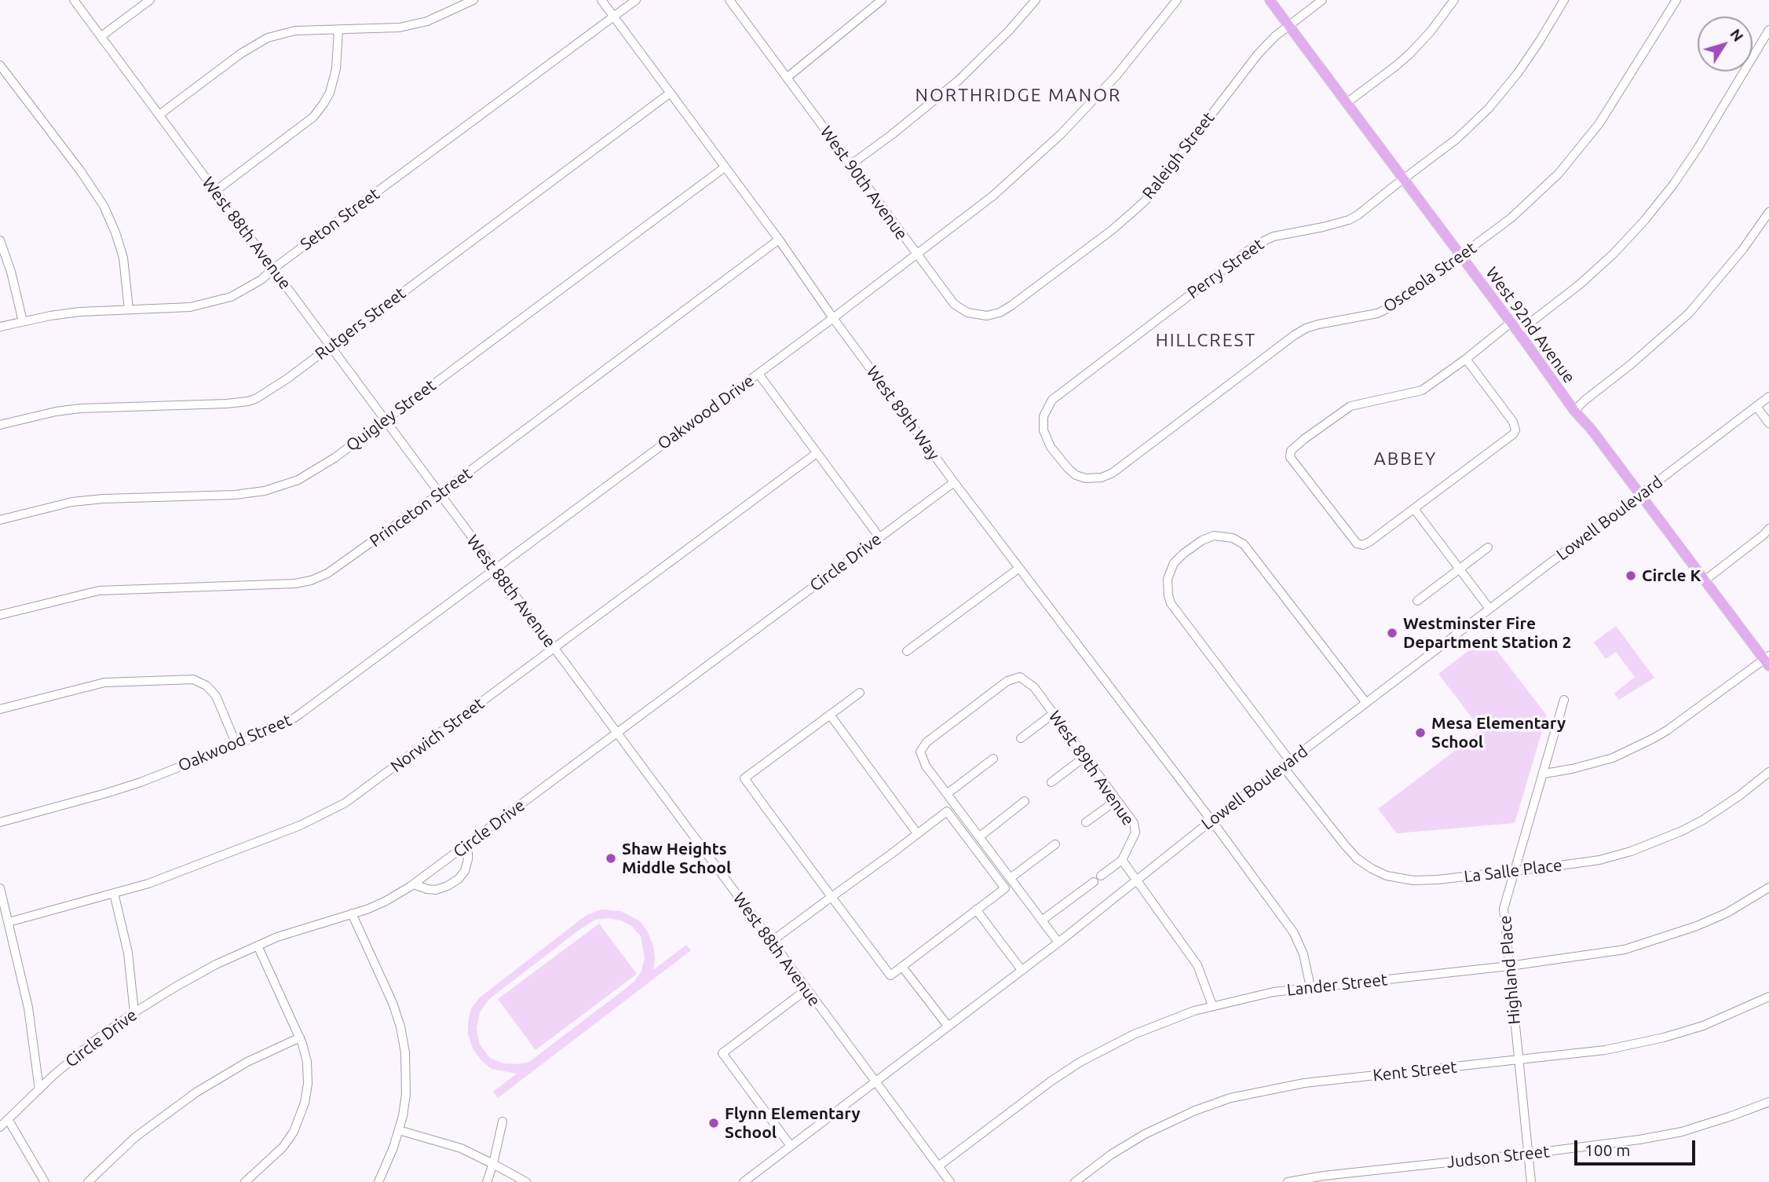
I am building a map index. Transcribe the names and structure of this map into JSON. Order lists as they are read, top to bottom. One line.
{"streets":{"main road":["West 92nd Avenue"],"street":["Raleigh Street","West 90th Avenue","Seton Street","West 88th Avenue","Perry Street","Osceola Street","Rutgers Street","Oakwood Drive","West 89th Way","Quigley Street","Princeton Street","Lowell Boulevard","Circle Drive","Norwich Street","Oakwood Street","West 89th Avenue","La Salle Place","Highland Place","Lander Street","Kent Street","Judson Street"]},"crossings":[["Raleigh Street","West 90th Avenue"],["Raleigh Street","West 92nd Avenue"],["West 90th Avenue","Oakwood Drive"],["Seton Street","West 88th Avenue"],["Seton Street","West 89th Way"],["West 88th Avenue","Rutgers Street"],["West 88th Avenue","Oakwood Drive"],["West 88th Avenue","Quigley Street"],["West 88th Avenue","Princeton Street"],["West 88th Avenue","Lowell Boulevard"],["West 88th Avenue","Circle Drive"],["West 88th Avenue","Norwich Street"],["West 88th Avenue","Oakwood Street"],["West 88th Avenue","Lander Street"],["Perry Street","Osceola Street"],["Perry Street","West 92nd Avenue"],["Osceola Street","West 92nd Avenue"],["Rutgers Street","West 89th Way"],["West 92nd Avenue","Lowell Boulevard"],["Oakwood Drive","West 89th Way"],["Oakwood Drive","Oakwood Street"],["West 89th Way","Quigley Street"],["West 89th Way","Princeton Street"],["West 89th Way","Lowell Boulevard"],["West 89th Way","Circle Drive"],["West 89th Way","Lander Street"],["Lowell Boulevard","La Salle Place"],["La Salle Place","Highland Place"],["Highland Place","Lander Street"],["Highland Place","Kent Street"],["Highland Place","Judson Street"]],"districts":["NORTHRIDGE MANOR","HILLCREST","ABBEY"],"places":["Circle K","Westminster Fire Department Station 2","Mesa Elementary School","Shaw Heights Middle School","Flynn Elementary School"],"scale_bar":"100 m","north":"top right"}
